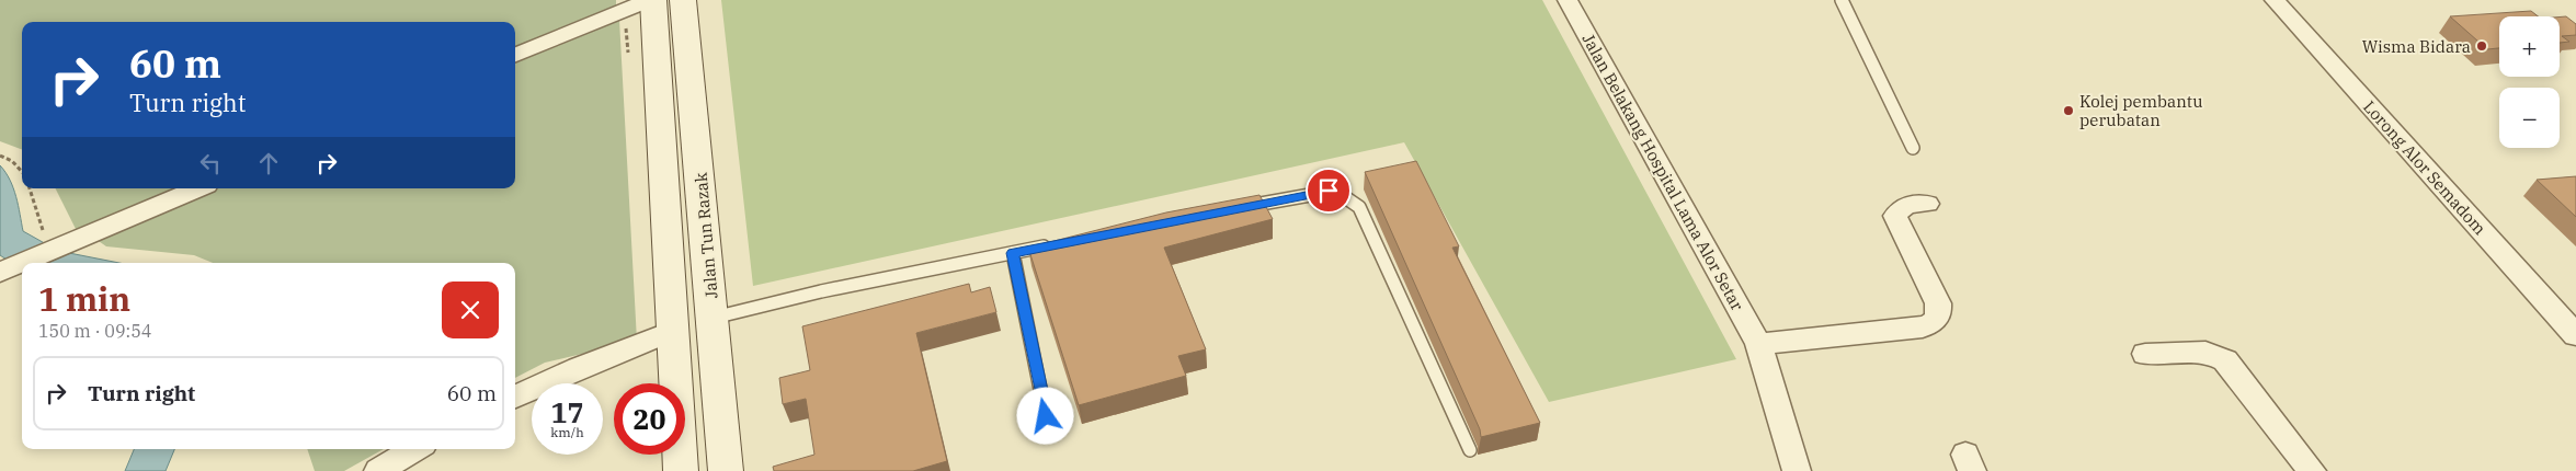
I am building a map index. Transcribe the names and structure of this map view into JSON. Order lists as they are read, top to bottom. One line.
{"streets":{"main road":["Jalan Tun Razak"],"street":["Lorong Alor Semadom","Jalan Belakang Hospital Lama Alor Setar"]},"places":["Wisma Bidara","Kolej pembantu perubatan"],"page":{"map_buttons":["+","−"],"turn":["60 m","Turn right"],"heading":["1 min","150 m · 09:54"],"list":[{"name":"Turn right","value":"60 m"}],"speed":"17 km/h","limit":"20"}}
